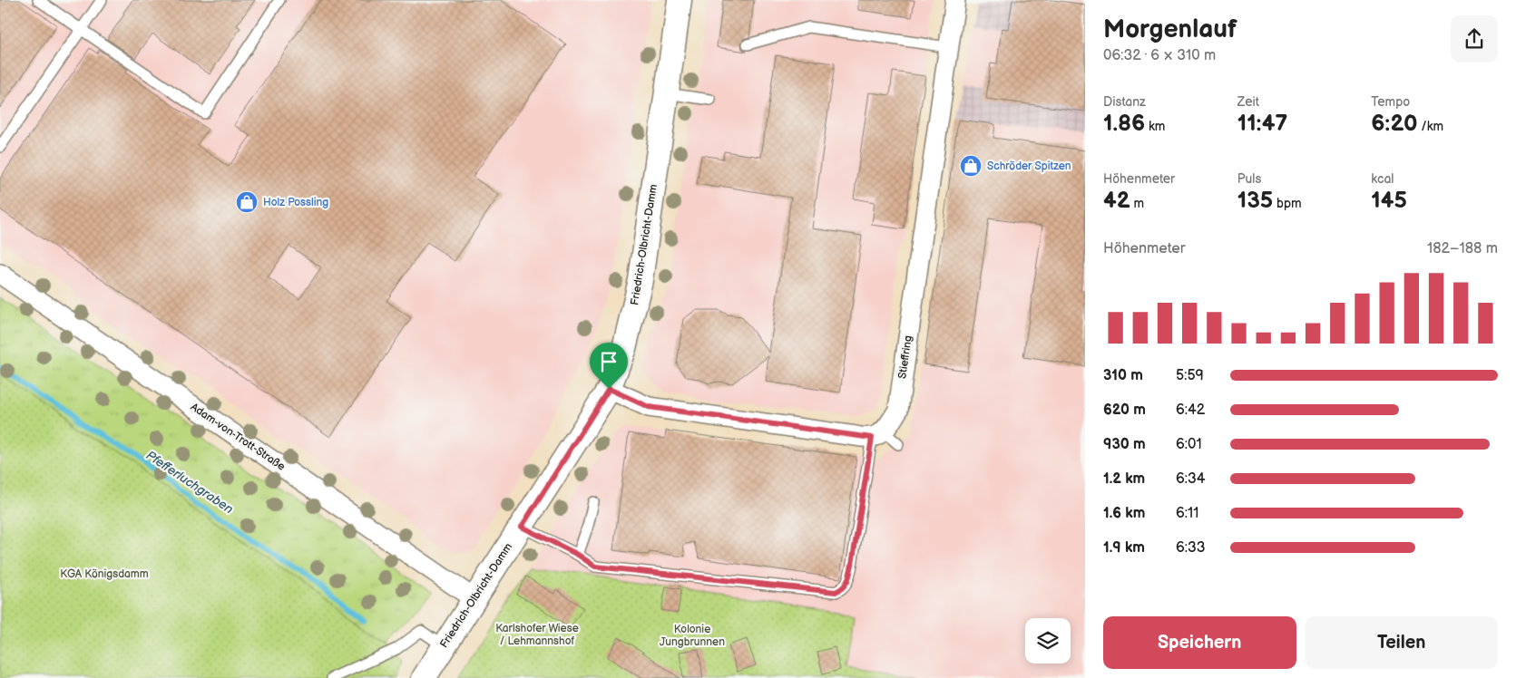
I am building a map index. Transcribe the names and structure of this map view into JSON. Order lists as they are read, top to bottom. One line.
{"streets":{"street":["Friedrich-Olbricht-Damm","Stieffring","Adam-von-Trott-Straße"]},"crossings":[["Friedrich-Olbricht-Damm","Adam-von-Trott-Straße"]],"water":["Pfefferluchgraben"],"parks":["KGA Königsdamm","Karlshofer Wiese / Lehmannshof","Kolonie Jungbrunnen"],"places":{"shop":["Schröder Spitzen","Holz Possling"]},"page":{"heading":["Morgenlauf","06:32 · 6 × 310 m"],"stats":[["Distanz","1.86 km"],["Zeit","11:47"],["Tempo","6:20 /km"],["Höhenmeter","42 m"],["Puls","135 bpm"],["kcal","145"]],"chart":["Höhenmeter","182–188 m"],"list":[{"name":"310 m","note":"5:59"},{"name":"620 m","note":"6:42"},{"name":"930 m","note":"6:01"},{"name":"1.2 km","note":"6:34"},{"name":"1.6 km","note":"6:11"},{"name":"1.9 km","note":"6:33"}],"buttons":["Speichern","Teilen"]}}
